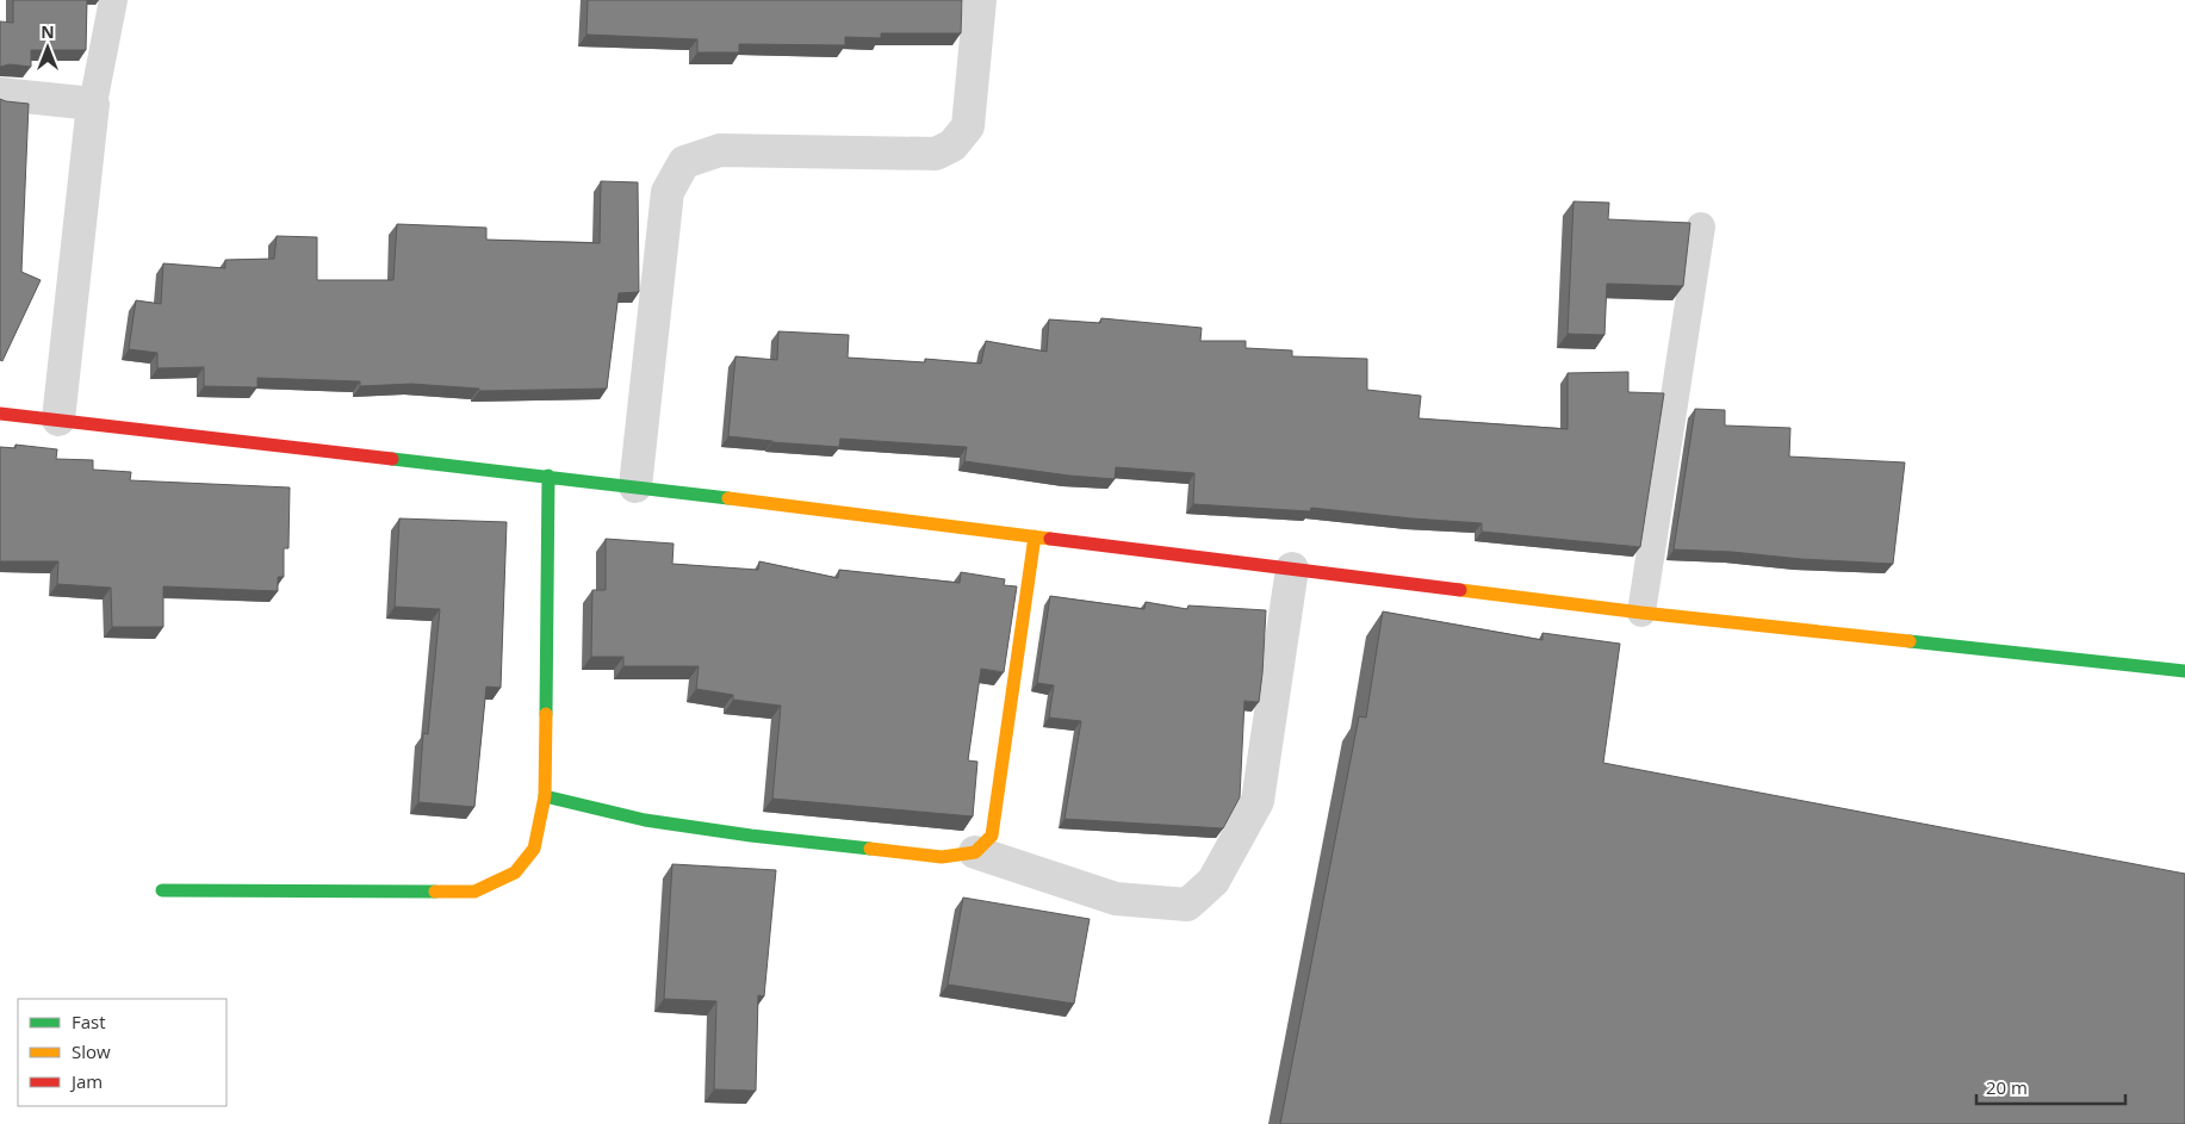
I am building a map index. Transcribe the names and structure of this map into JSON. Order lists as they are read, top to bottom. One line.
{"legend":["Fast","Slow","Jam"],"scale_bar":"20 m","north":"top"}
